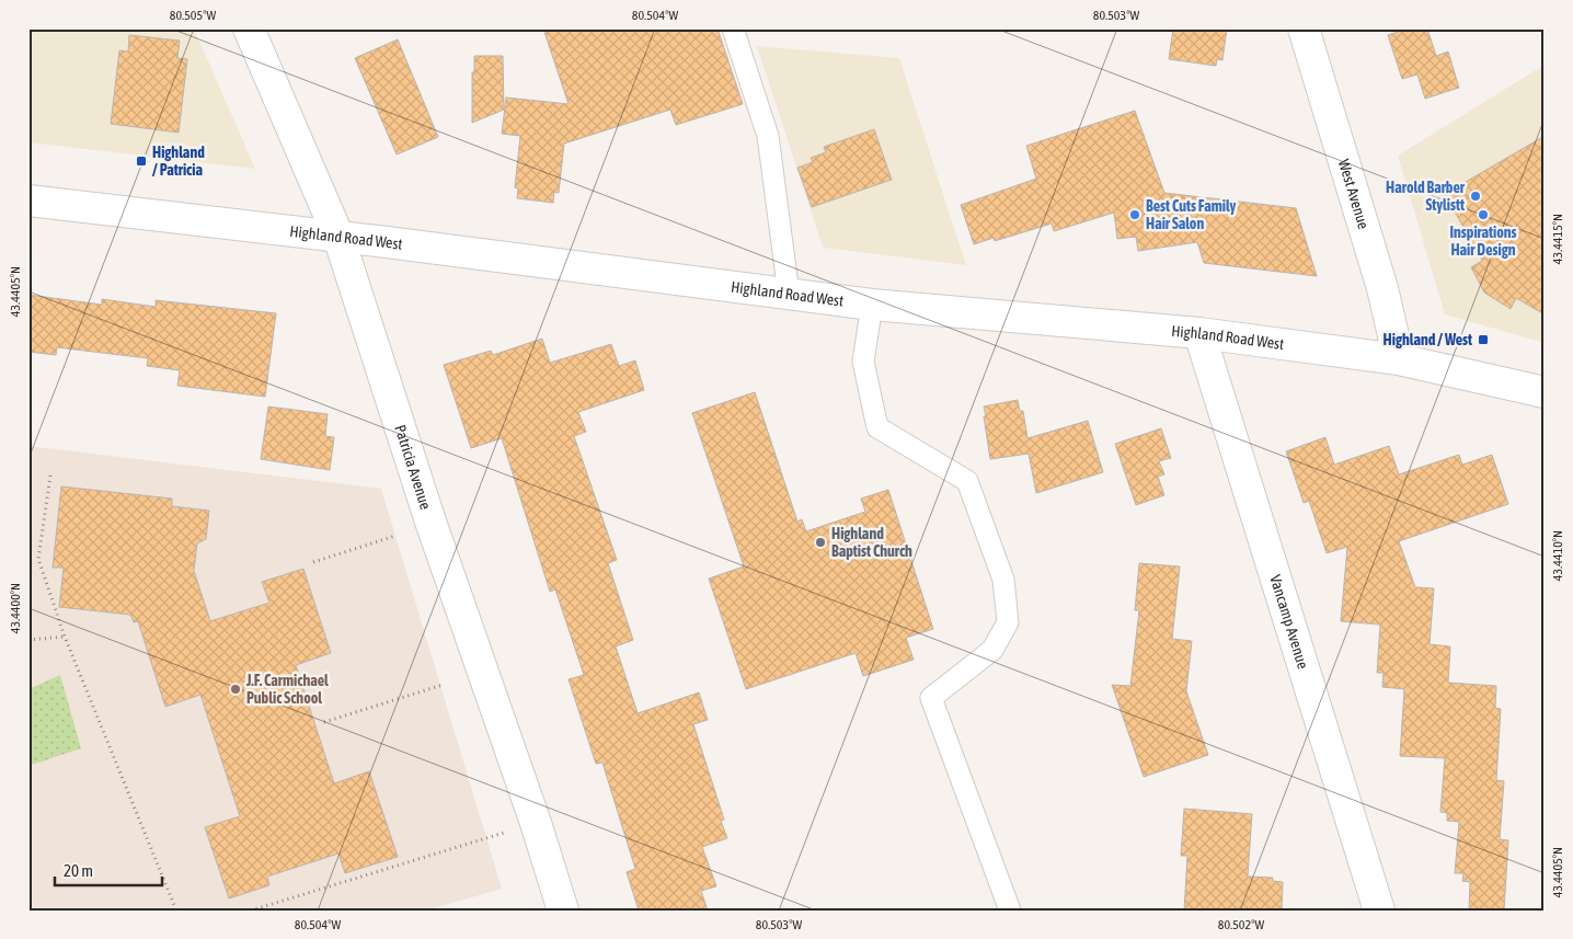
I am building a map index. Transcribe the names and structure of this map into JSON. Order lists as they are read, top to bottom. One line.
{"streets":{"street":["West Avenue","Highland Road West","Patricia Avenue","Vancamp Avenue"]},"crossings":[["West Avenue","Highland Road West"],["Highland Road West","Patricia Avenue"],["Highland Road West","Vancamp Avenue"]],"places":{"transit":["Highland / Patricia","Highland / West"],"other":["Harold Barber Stylistt","Best Cuts Family Hair Salon","Inspirations Hair Design","Highland Baptist Church","J.F. Carmichael Public School"]},"scale_bar":"20 m","coordinates":["80.505°W","80.504°W","80.503°W","43.4415°N","43.4405°N","43.4410°N","43.4400°N","80.502°W"]}
